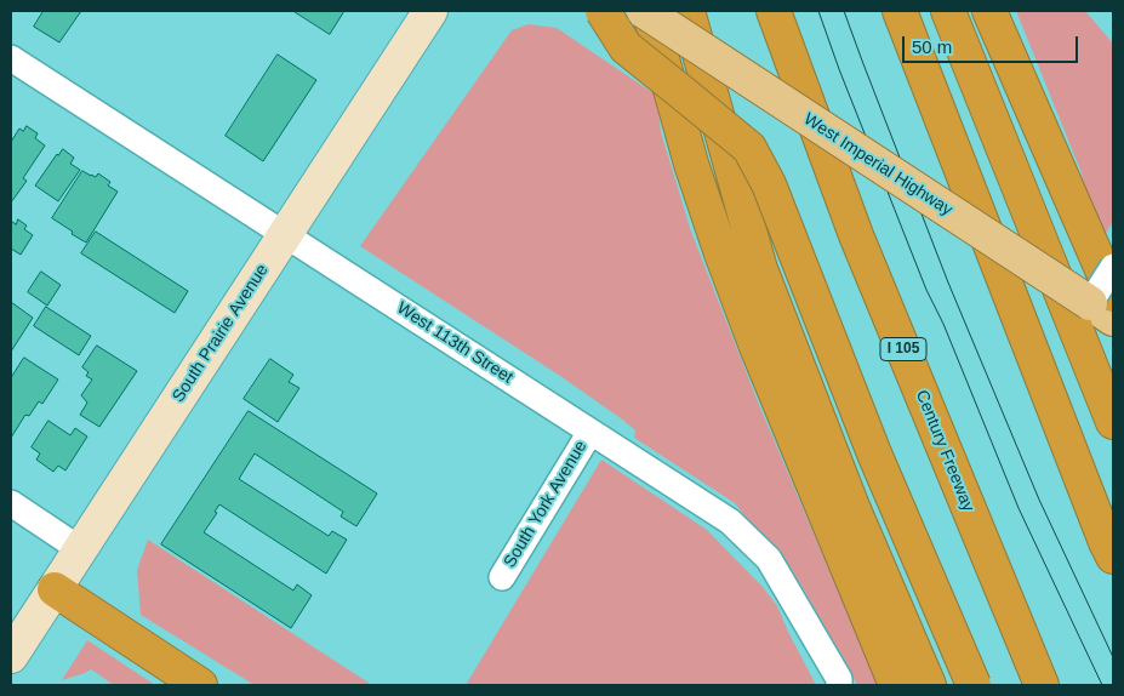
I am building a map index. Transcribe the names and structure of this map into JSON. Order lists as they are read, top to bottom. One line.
{"streets":{"highway":["I 105","Century Freeway"],"main road":["West Imperial Highway","South Prairie Avenue"],"street":["West 113th Street","South York Avenue"]},"crossings":[["South Prairie Avenue","West 113th Street"],["West 113th Street","South York Avenue"]],"scale_bar":"50 m"}
